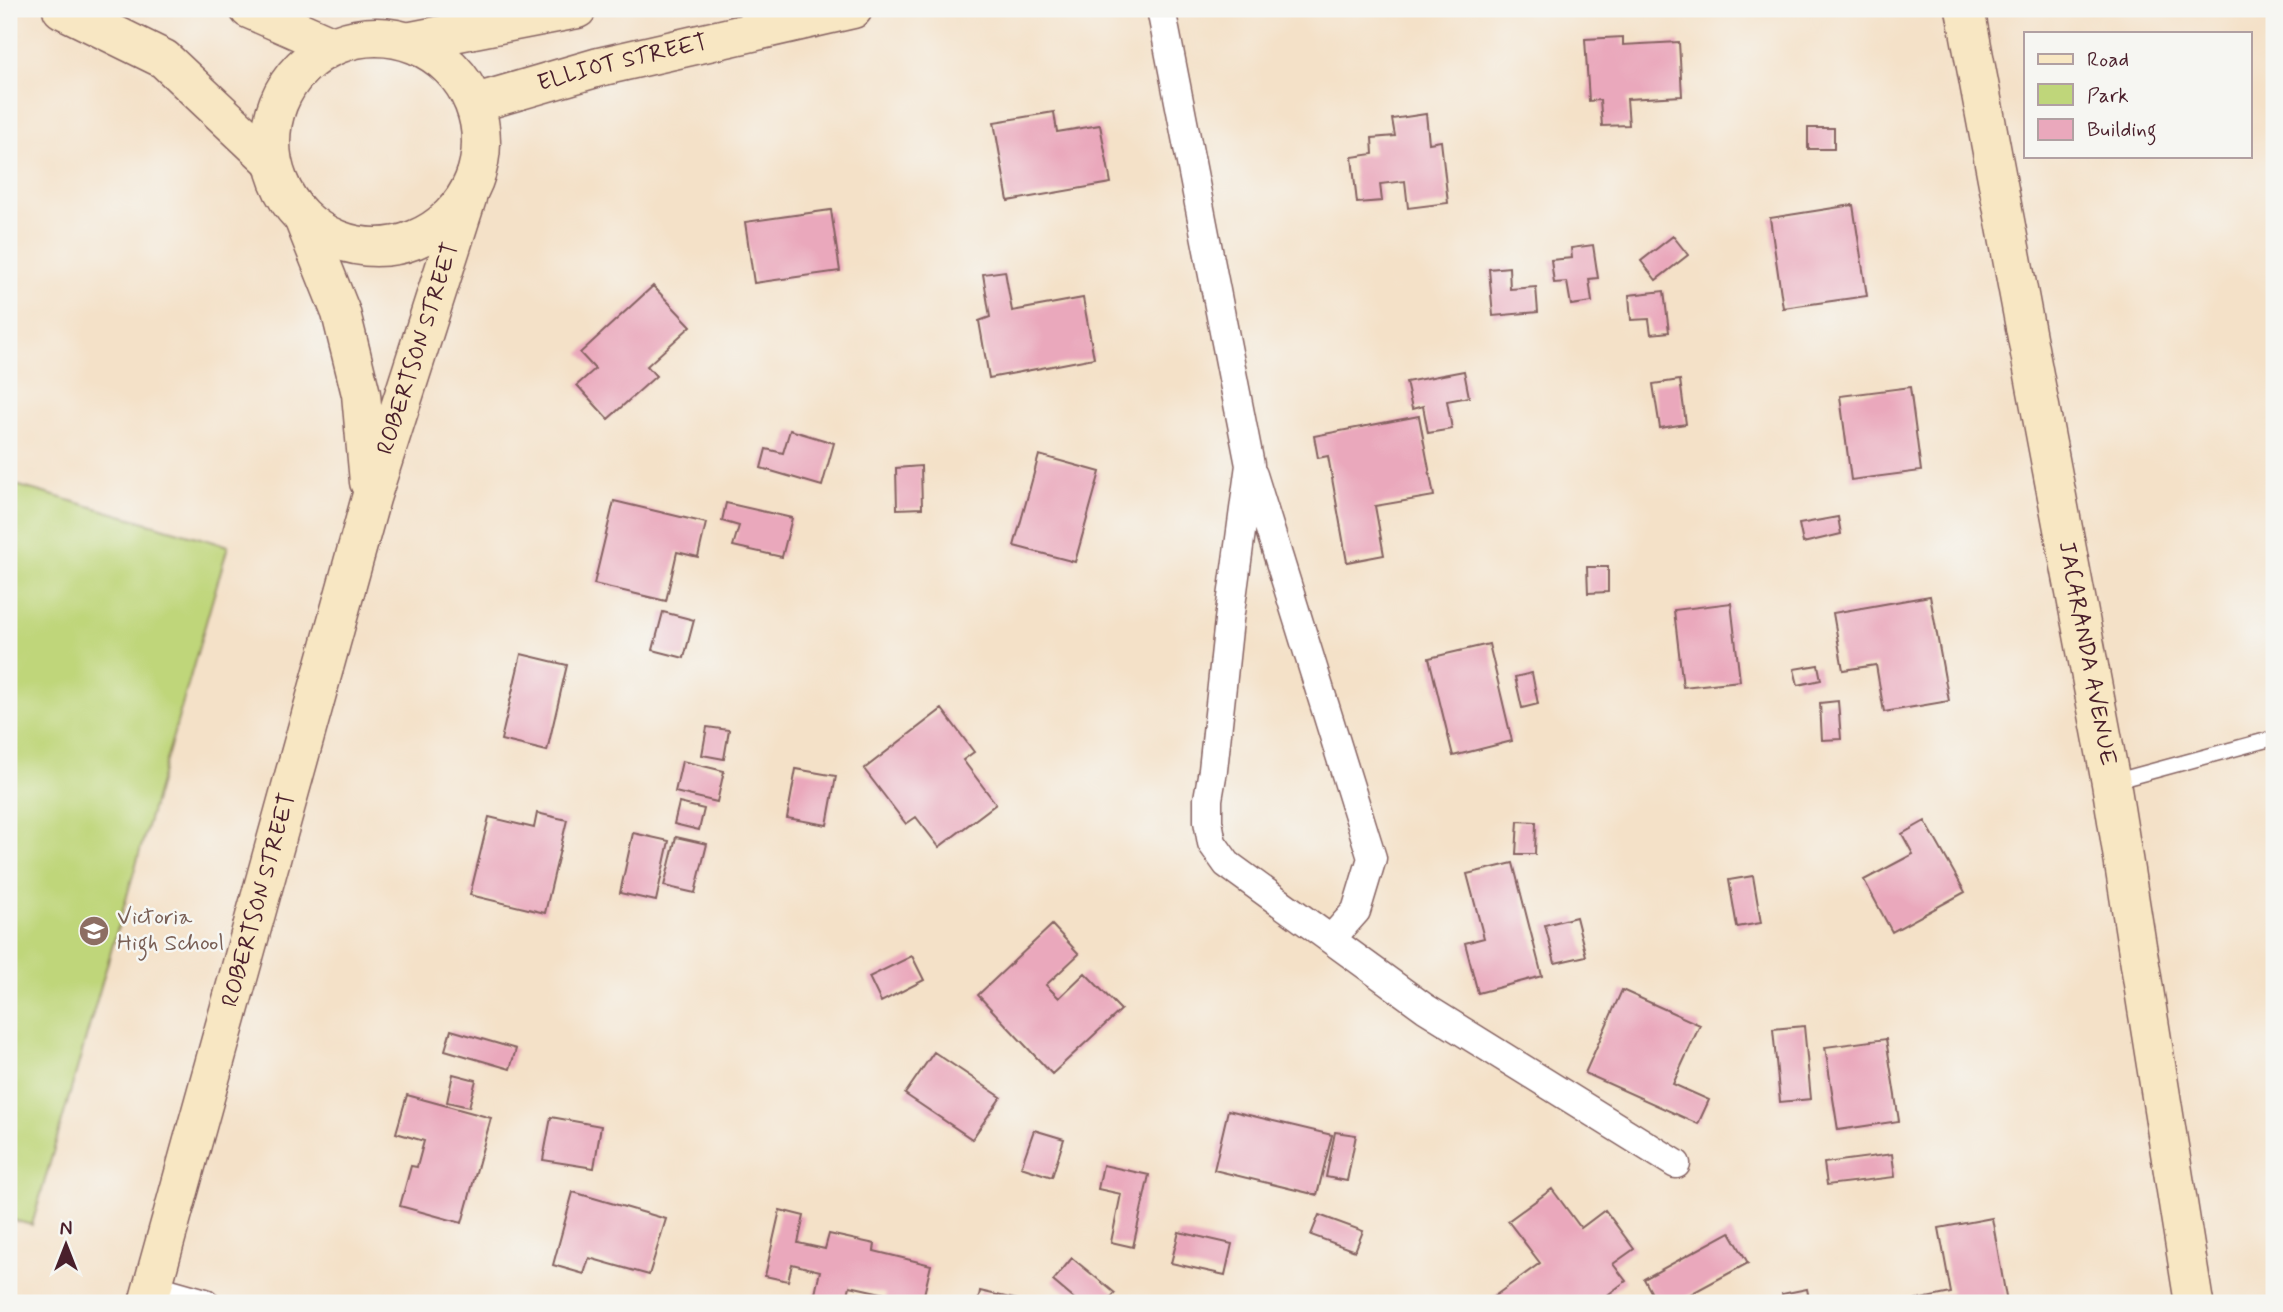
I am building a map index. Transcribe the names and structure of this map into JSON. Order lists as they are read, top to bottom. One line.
{"streets":{"street":["ELLIOT STREET","ROBERTSON STREET","JACARANDA AVENUE"]},"crossings":[["ELLIOT STREET","ROBERTSON STREET"]],"places":{"school or university":["Victoria High School"]},"legend":["Road","Park","Building"],"north":"top"}
